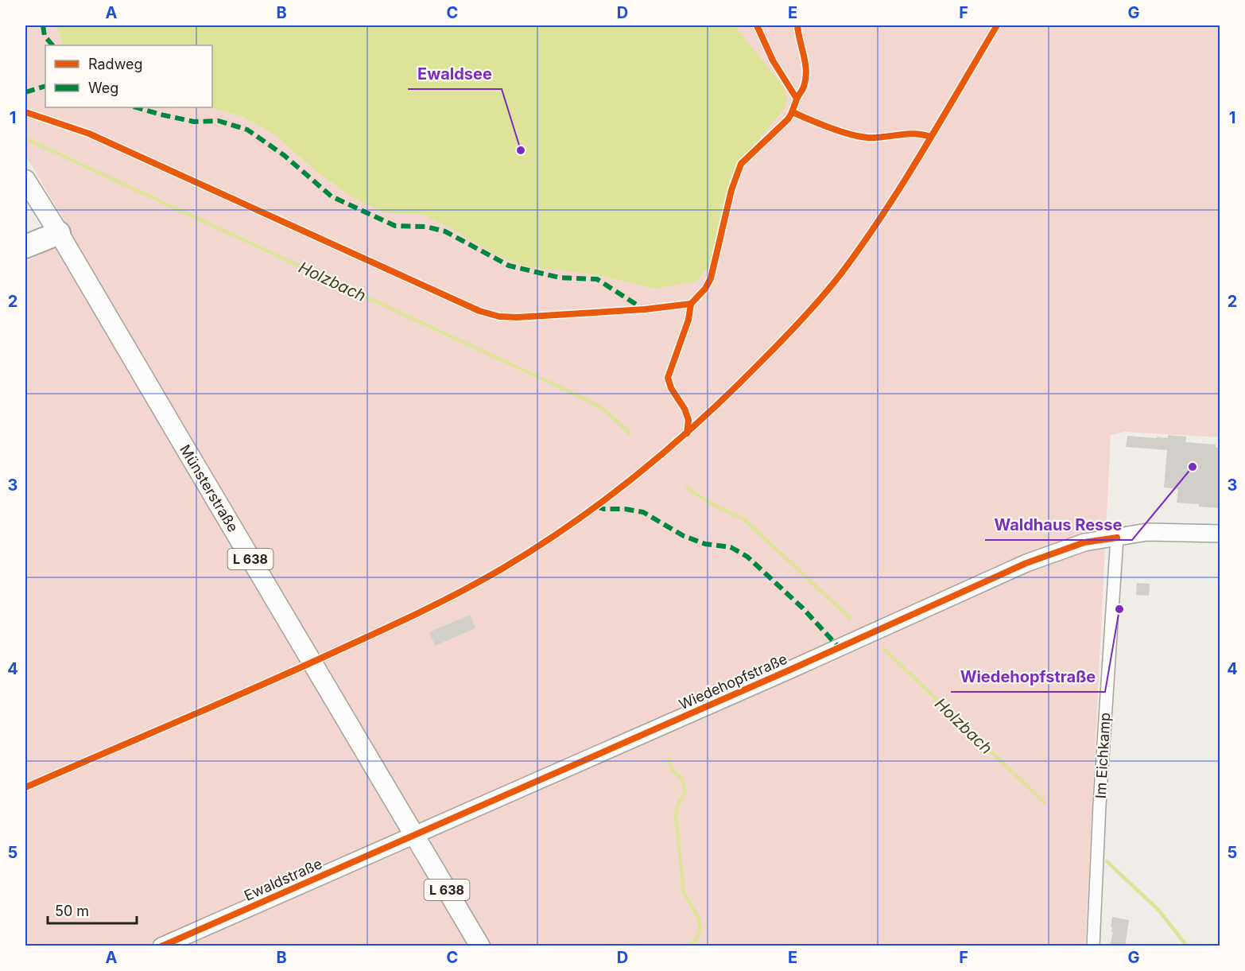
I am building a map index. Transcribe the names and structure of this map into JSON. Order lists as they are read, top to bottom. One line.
{"streets":{"main road":["Münsterstraße","L 638","Wiedehopfstraße","Ewaldstraße"],"street":["Im Eichkamp"]},"crossings":[["Münsterstraße","Wiedehopfstraße"],["Münsterstraße","Ewaldstraße"],["Wiedehopfstraße","Im Eichkamp"],["Wiedehopfstraße","Ewaldstraße"]],"water":["Holzbach"],"places":["Ewaldsee","Waldhaus Resse","Wiedehopfstraße"],"legend":["Radweg","Weg"],"scale_bar":"50 m","grid":{"columns":["A","B","C","D","E","F","G"],"rows":["1","2","3","4","5"]}}
